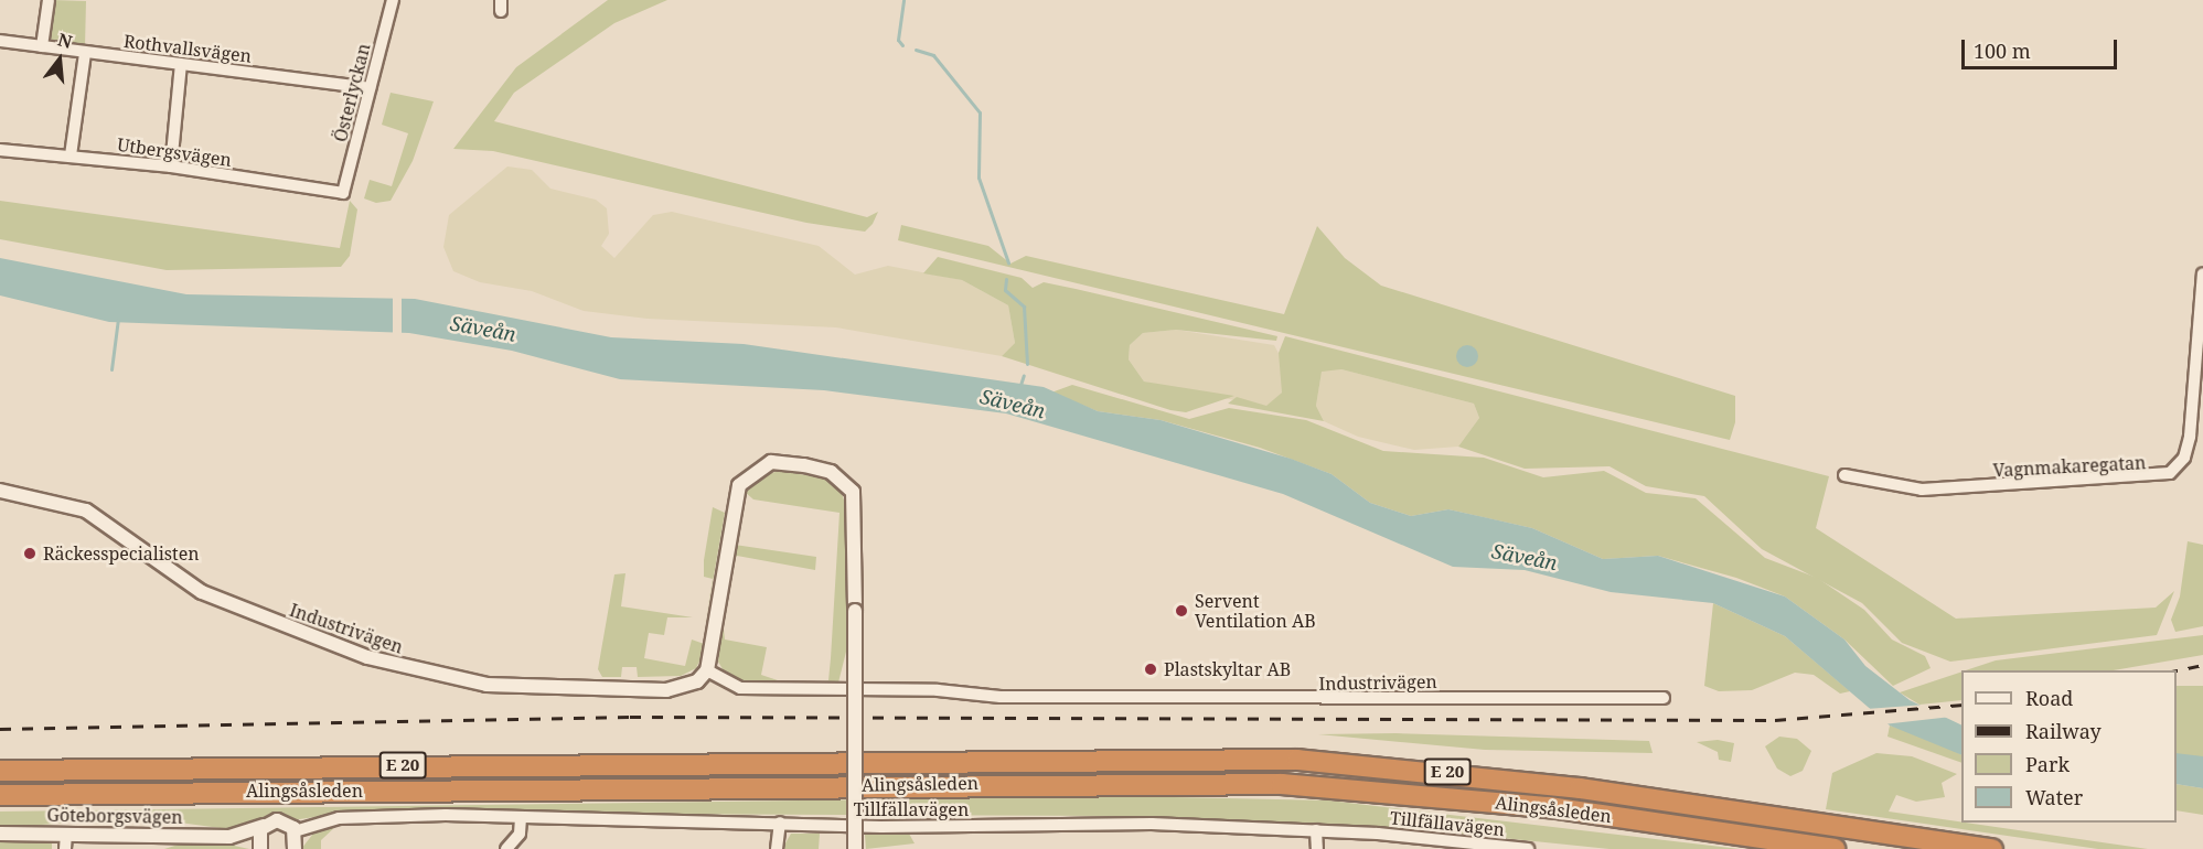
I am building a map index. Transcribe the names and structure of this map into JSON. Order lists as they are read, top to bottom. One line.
{"streets":{"highway":["E 20","Alingsåsleden"],"street":["Rothvallsvägen","Österlyckan","Utbergsvägen","Vagnmakaregatan","Industrivägen","Tillfällavägen","Göteborgsvägen"]},"crossings":[["Rothvallsvägen","Österlyckan"],["Österlyckan","Utbergsvägen"]],"water":["Säveån"],"places":["Räckesspecialisten","Servent Ventilation AB","Plastskyltar AB"],"legend":["Road","Railway","Park","Water"],"scale_bar":"100 m","north":"top"}
